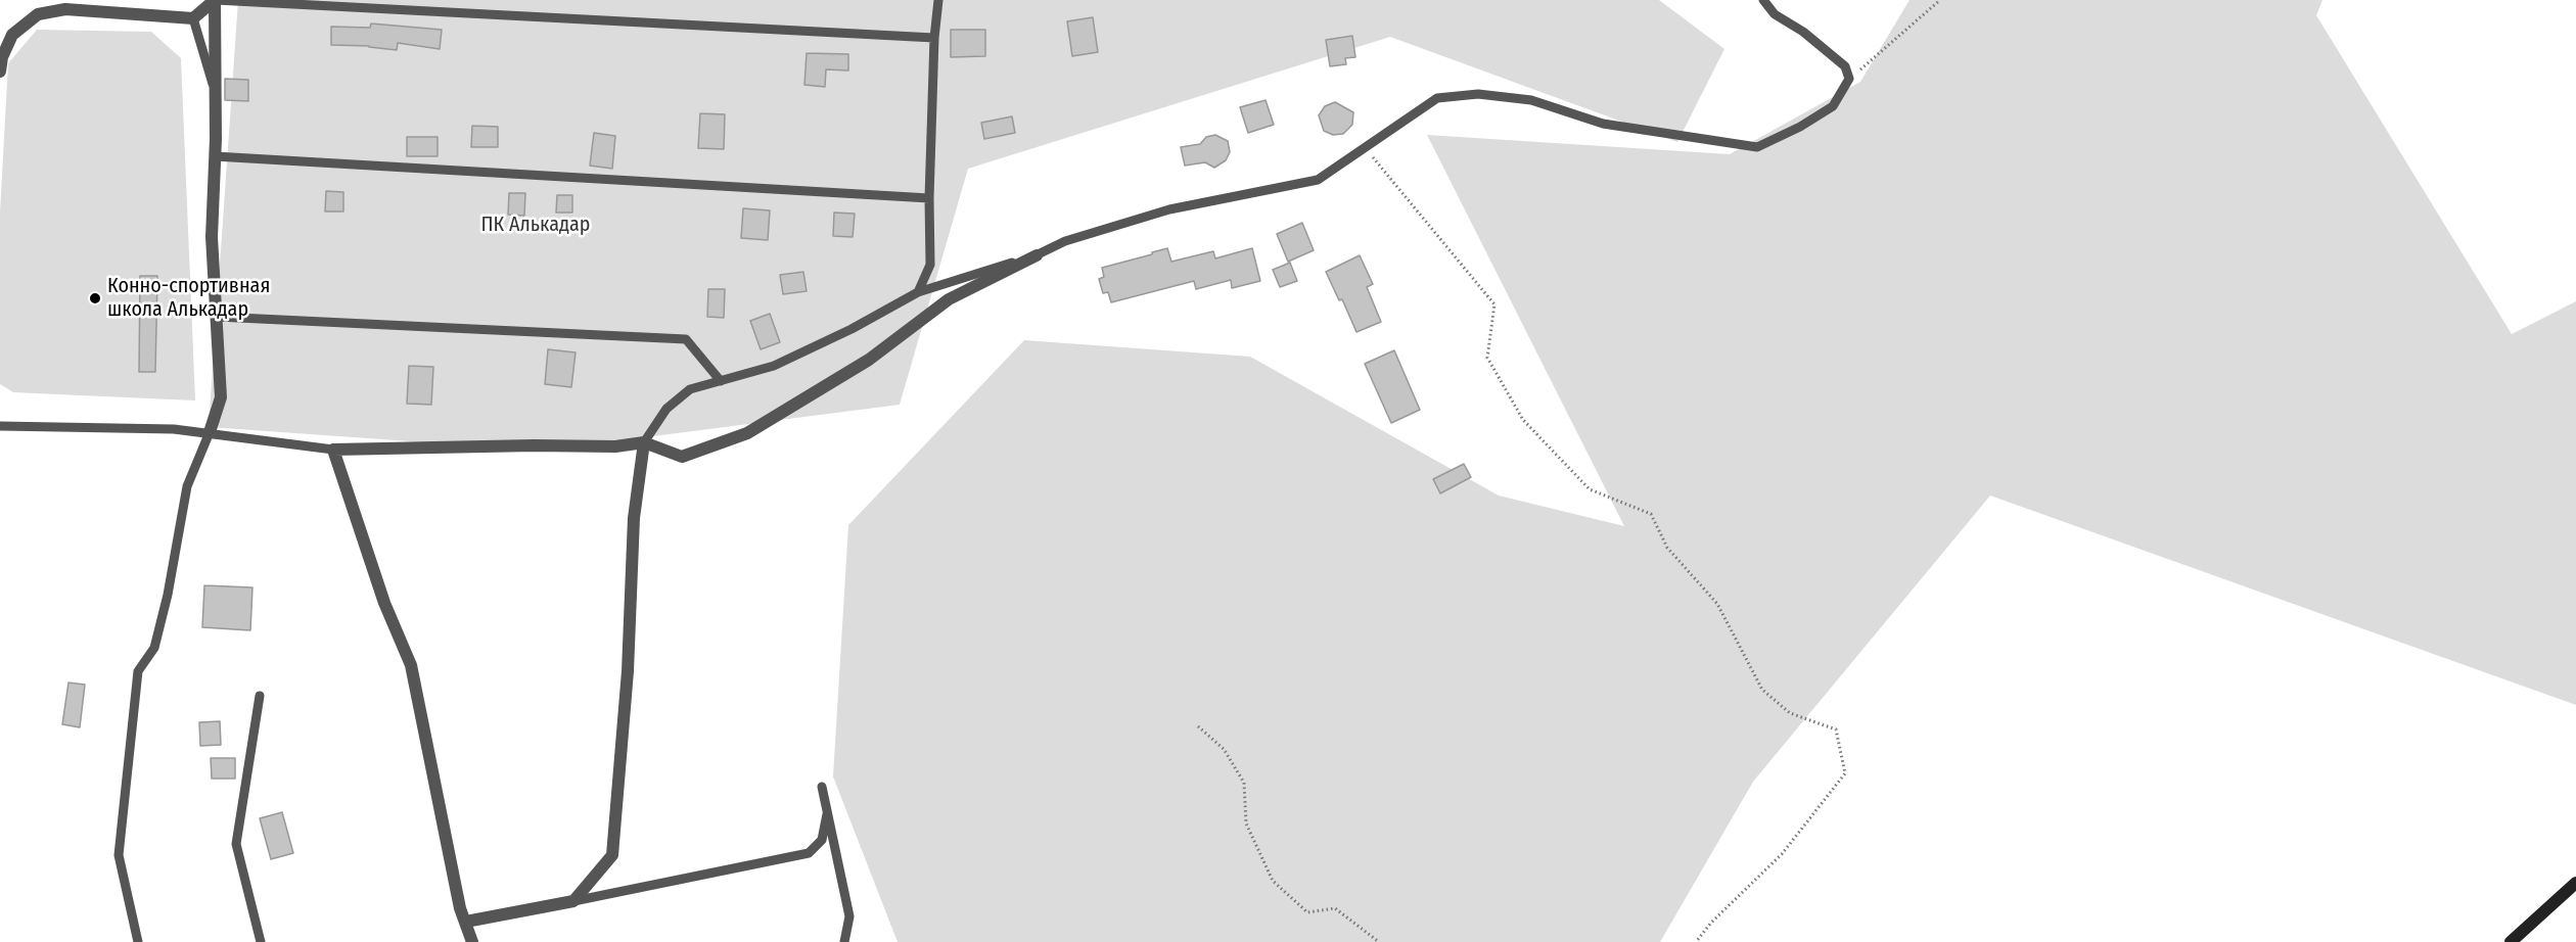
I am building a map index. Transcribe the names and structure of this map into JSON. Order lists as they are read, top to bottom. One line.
{"parks":["ПК Алькадар"],"places":["Конно-спортивная школа Алькадар"]}
